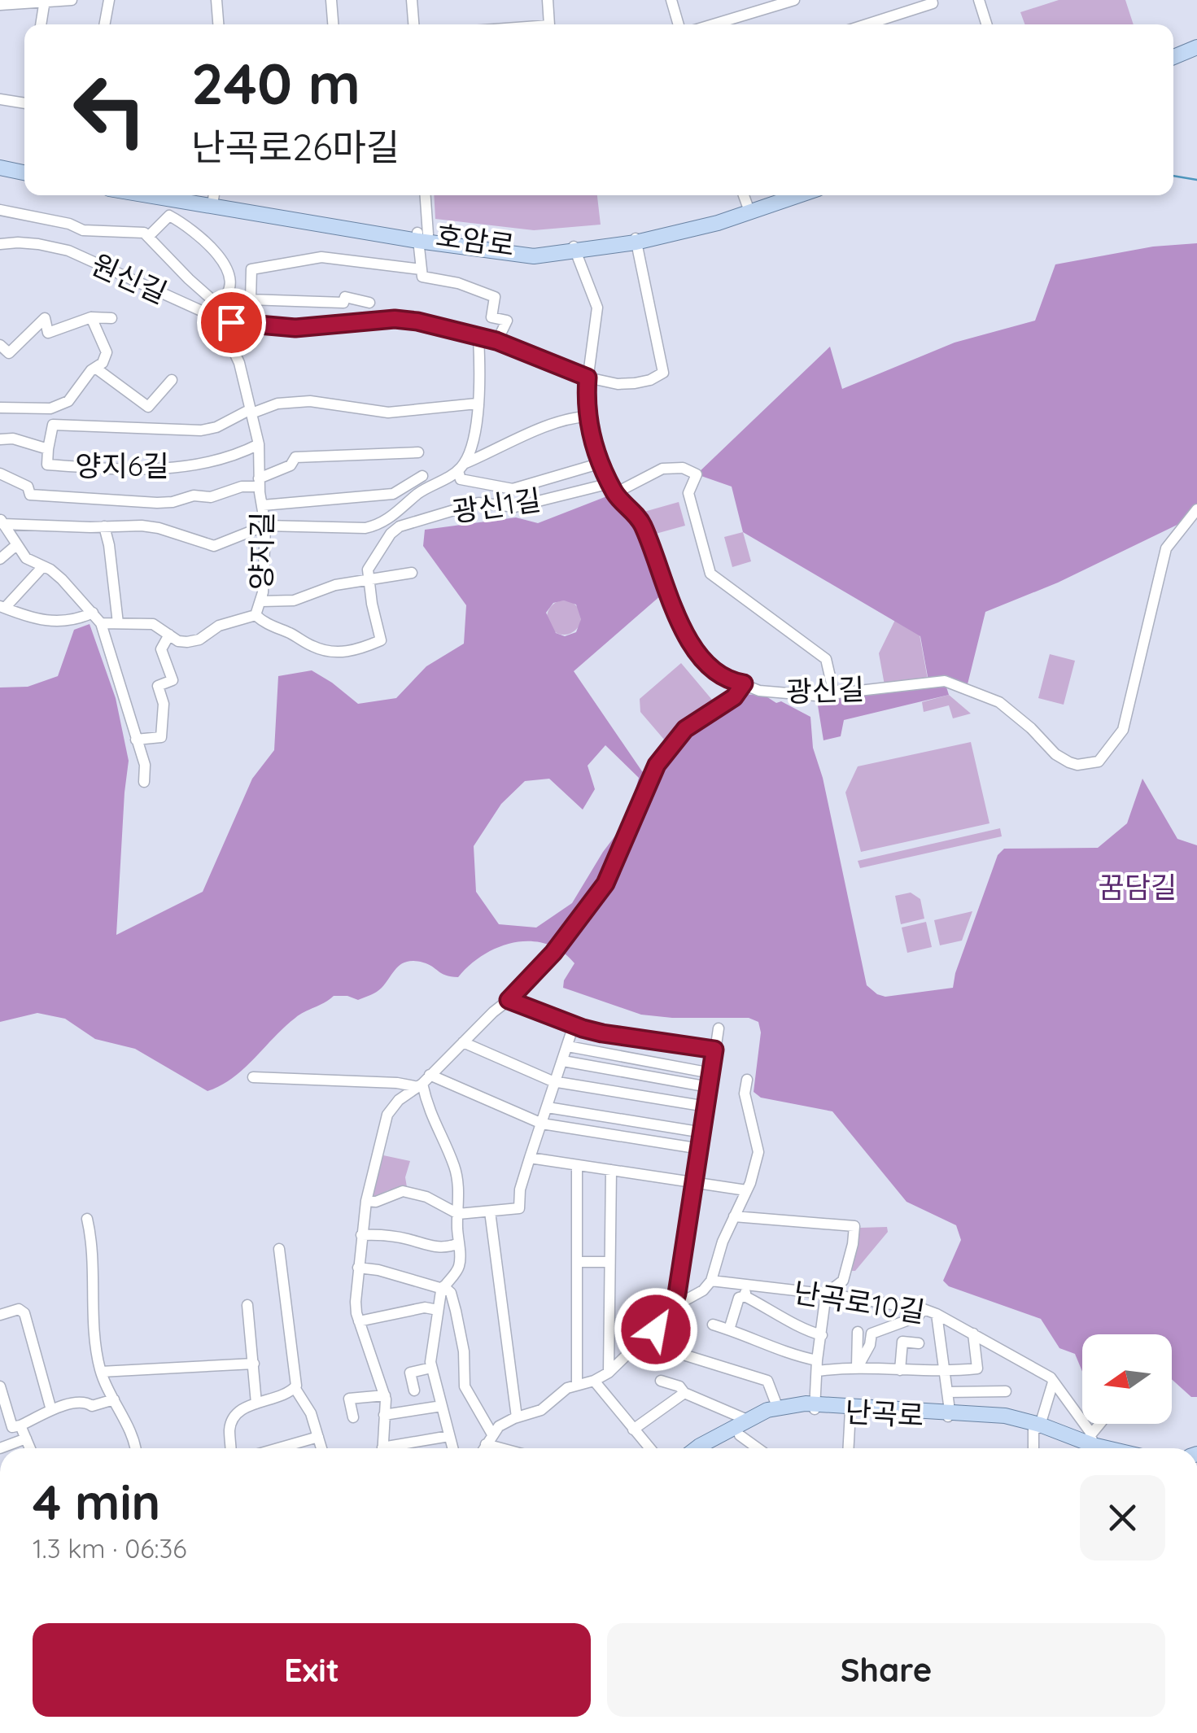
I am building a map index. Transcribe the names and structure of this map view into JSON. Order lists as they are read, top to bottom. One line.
{"streets":{"main road":["호암로","난곡로"],"street":["원신길","양지6길","광신1길","양지길","광신길","난곡로10길"]},"crossings":[["호암로","원신길"],["호암로","광신길"],["원신길","양지길"],["원신길","광신길"],["양지6길","양지길"],["광신1길","광신길"]],"parks":["꿈담길"],"north":"left","page":{"turn":["240 m","난곡로26마길"],"heading":["4 min","1.3 km · 06:36"],"buttons":["Exit","Share"]}}
